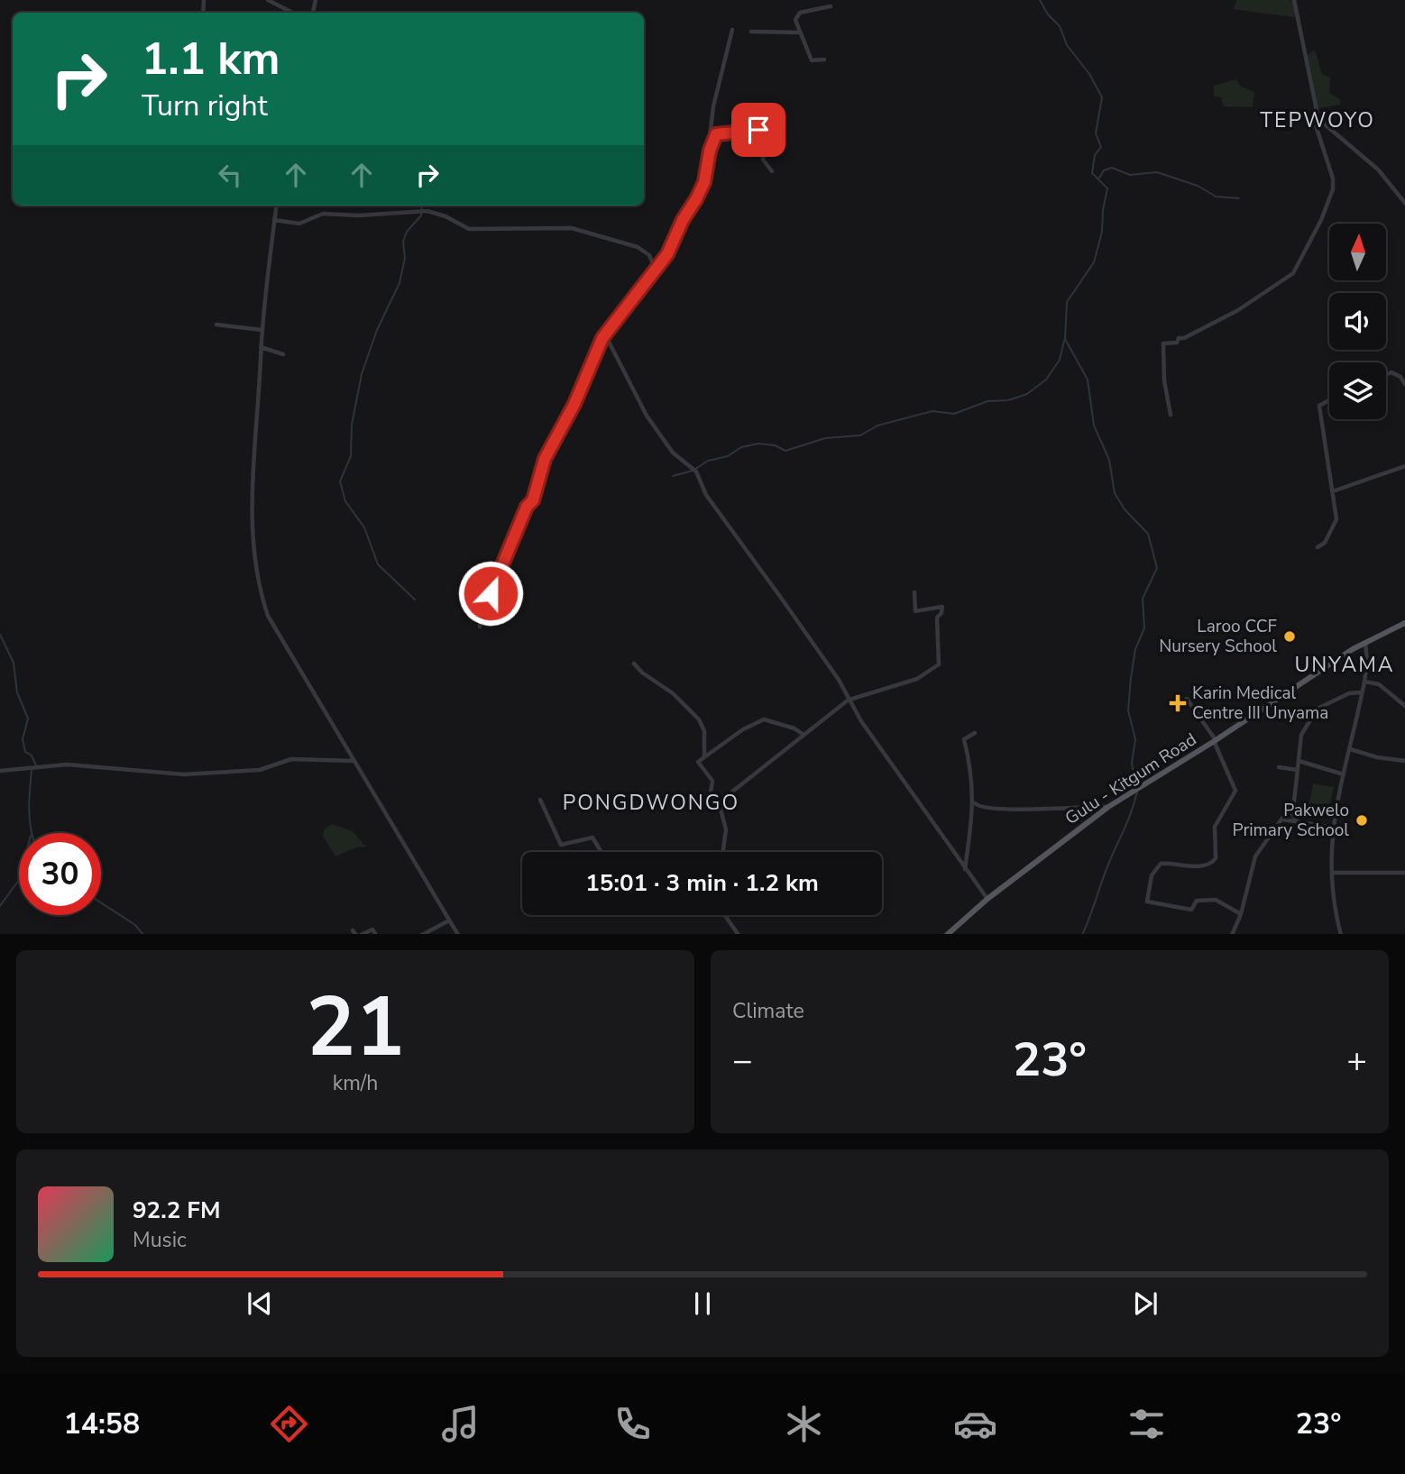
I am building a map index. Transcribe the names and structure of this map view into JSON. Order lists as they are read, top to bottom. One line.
{"streets":{"main road":["Gulu - Kitgum Road"]},"districts":["TEPWOYO","UNYAMA","PONGDWONGO"],"places":{"other":["Laroo CCF Nursery School","Pakwelo Primary School"],"health":["Karin Medical Centre III Unyama"]},"north":"top","page":{"turn":["1.1 km","Turn right"],"limit":"30","trip":"15:01 · 3 min · 1.2 km","tile":[["21","km/h"],"Climate"],"heat":["−","23°","+"],"song":["92.2 FM","Music"],"tabs":["14:58","23°"]}}
